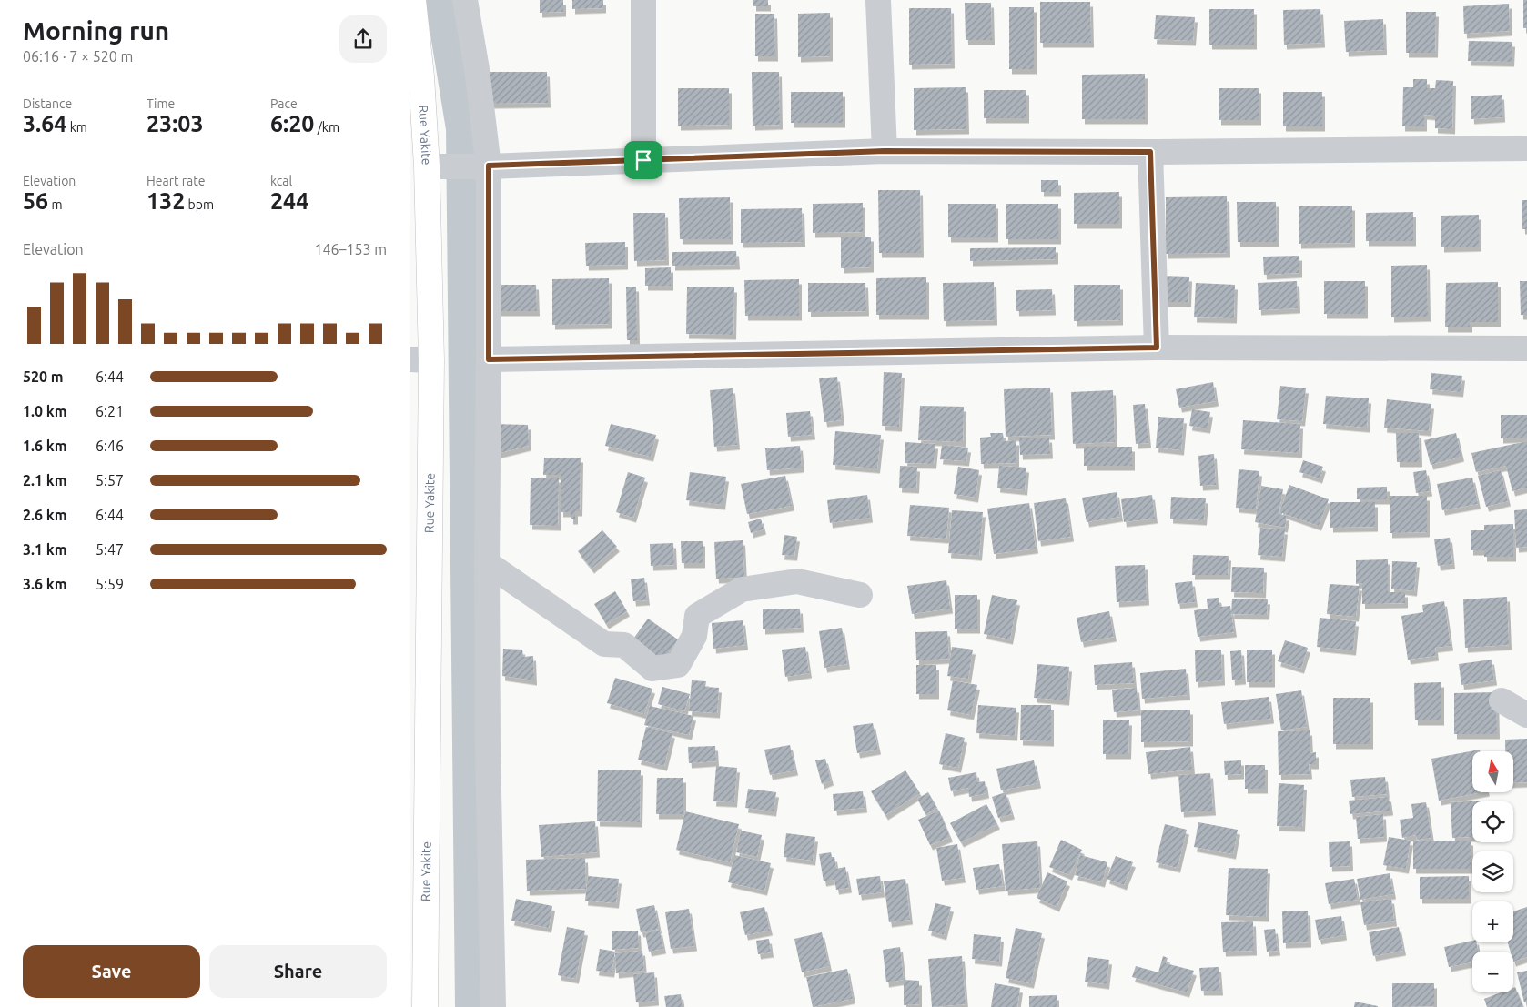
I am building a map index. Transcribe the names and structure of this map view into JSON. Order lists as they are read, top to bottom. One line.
{"streets":{"main road":["Rue Yakite"]},"north":"top","page":{"heading":["Morning run","06:16 · 7 × 520 m"],"stats":[["Distance","3.64 km"],["Time","23:03"],["Pace","6:20 /km"],["Elevation","56 m"],["Heart rate","132 bpm"],["kcal","244"]],"chart":["Elevation","146–153 m"],"list":[{"name":"520 m","note":"6:44"},{"name":"1.0 km","note":"6:21"},{"name":"1.6 km","note":"6:46"},{"name":"2.1 km","note":"5:57"},{"name":"2.6 km","note":"6:44"},{"name":"3.1 km","note":"5:47"},{"name":"3.6 km","note":"5:59"}],"map_buttons":["+","−"],"buttons":["Save","Share"]}}
